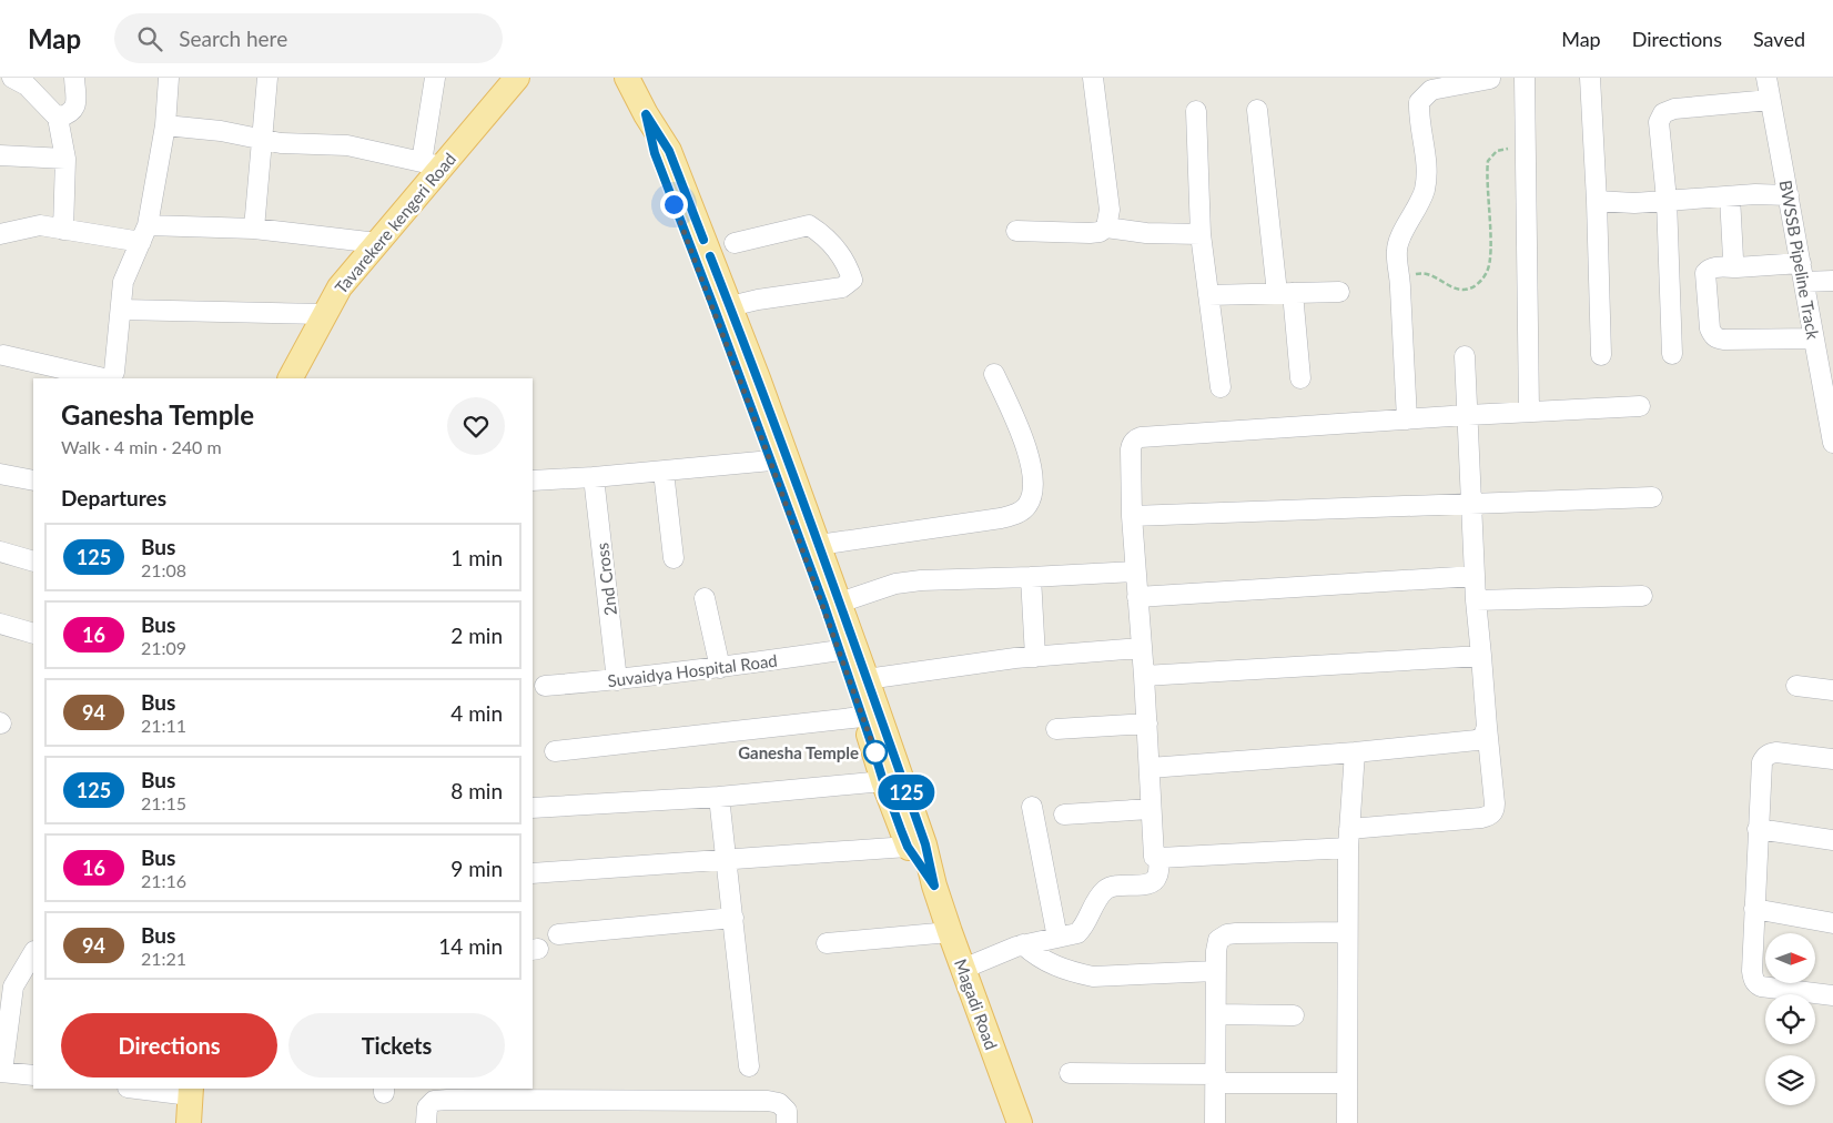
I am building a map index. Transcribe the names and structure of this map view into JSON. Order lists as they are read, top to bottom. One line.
{"streets":{"main road":["Tavarekere kengeri Road","Magadi Road"],"street":["BWSSB Pipeline Track","2nd Cross","Suvaidya Hospital Road"]},"crossings":[["2nd Cross","Suvaidya Hospital Road"],["Suvaidya Hospital Road","Magadi Road"]],"places":["Ganesha Temple"],"lines":["bus line 125"],"north":"right","page":{"header":"Map","search":"Search here","nav":["Map","Directions","Saved"],"on_map":"125","heading":[["Ganesha Temple","Walk · 4 min · 240 m"],"Departures"],"list":[{"mark":"125","name":"Bus","note":"21:08","value":"1 min"},{"mark":"16","name":"Bus","note":"21:09","value":"2 min"},{"mark":"94","name":"Bus","note":"21:11","value":"4 min"},{"mark":"125","name":"Bus","note":"21:15","value":"8 min"},{"mark":"16","name":"Bus","note":"21:16","value":"9 min"},{"mark":"94","name":"Bus","note":"21:21","value":"14 min"}],"buttons":["Directions","Tickets"]}}
